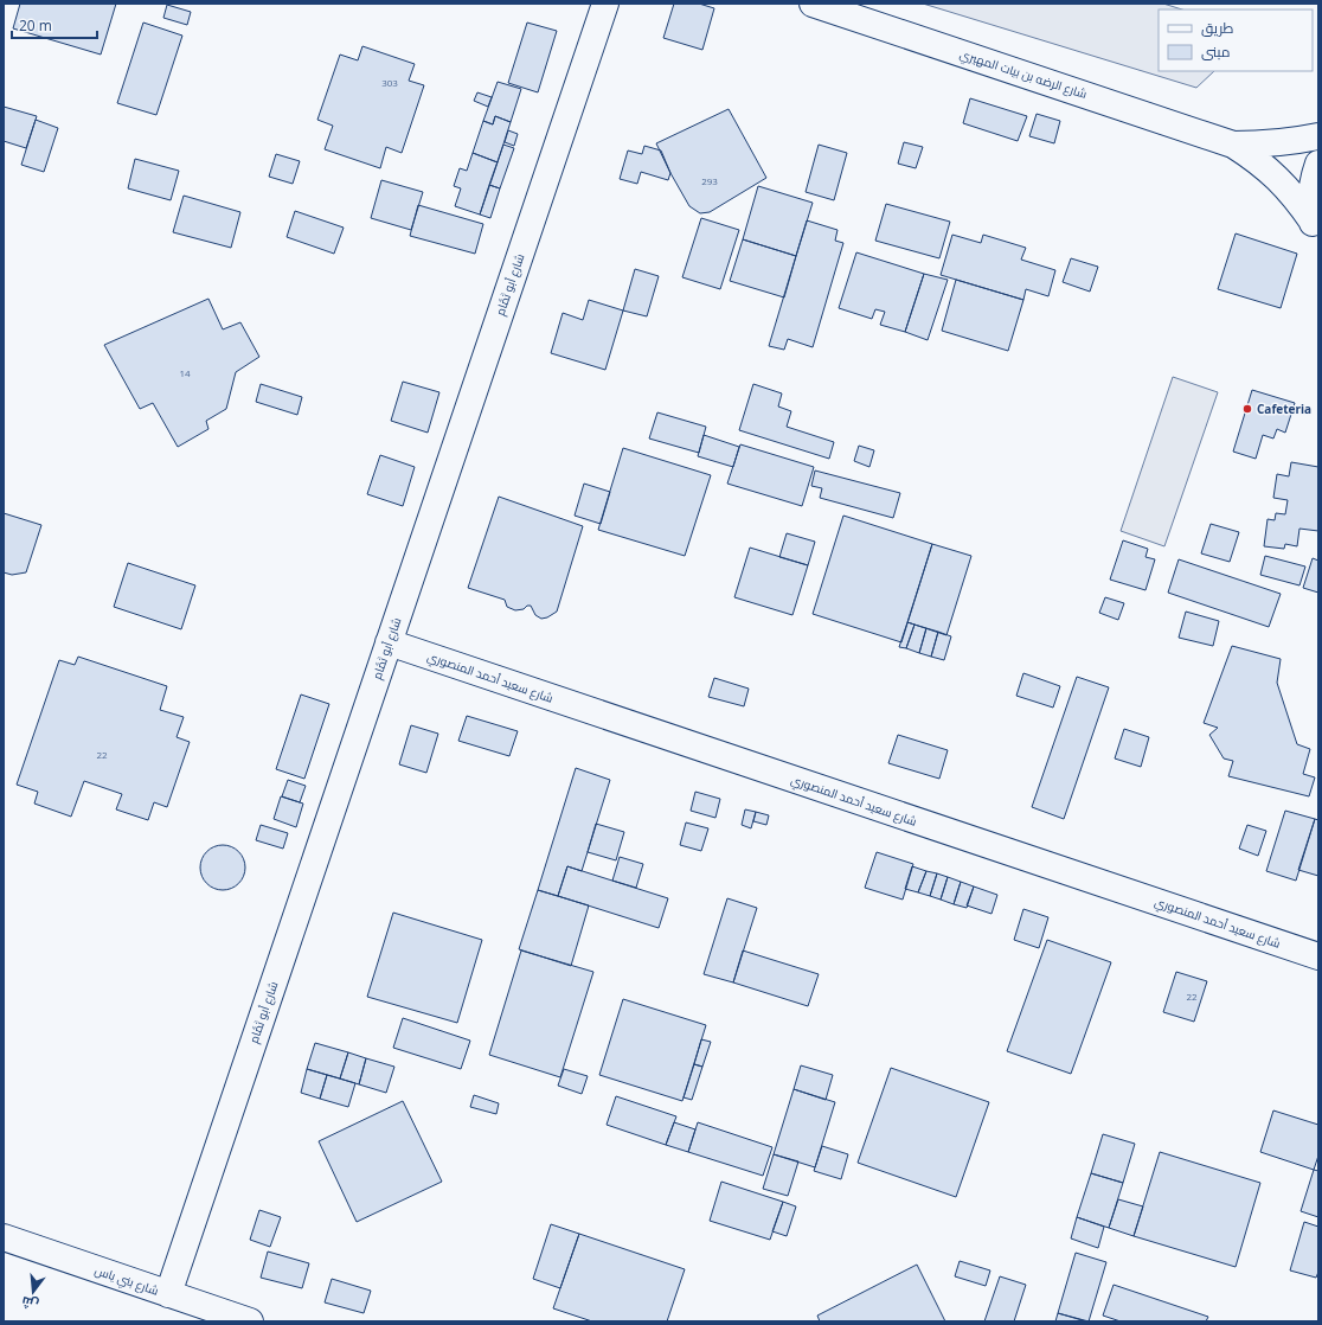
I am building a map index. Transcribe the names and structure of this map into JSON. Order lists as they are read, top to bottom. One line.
{"streets":{"street":["شارع الرضه بن بيات المهيري","شارع أبو تَمَّام","شارع سعيد أحمد المنصوري","شارع بني ياس"]},"crossings":[["شارع أبو تَمَّام","شارع سعيد أحمد المنصوري"],["شارع أبو تَمَّام","شارع بني ياس"]],"places":["Cafeteria"],"house_numbers":["303","293","14","22","22"],"legend":["طريق","مبنى"],"scale_bar":"20 m","north":"bottom"}
